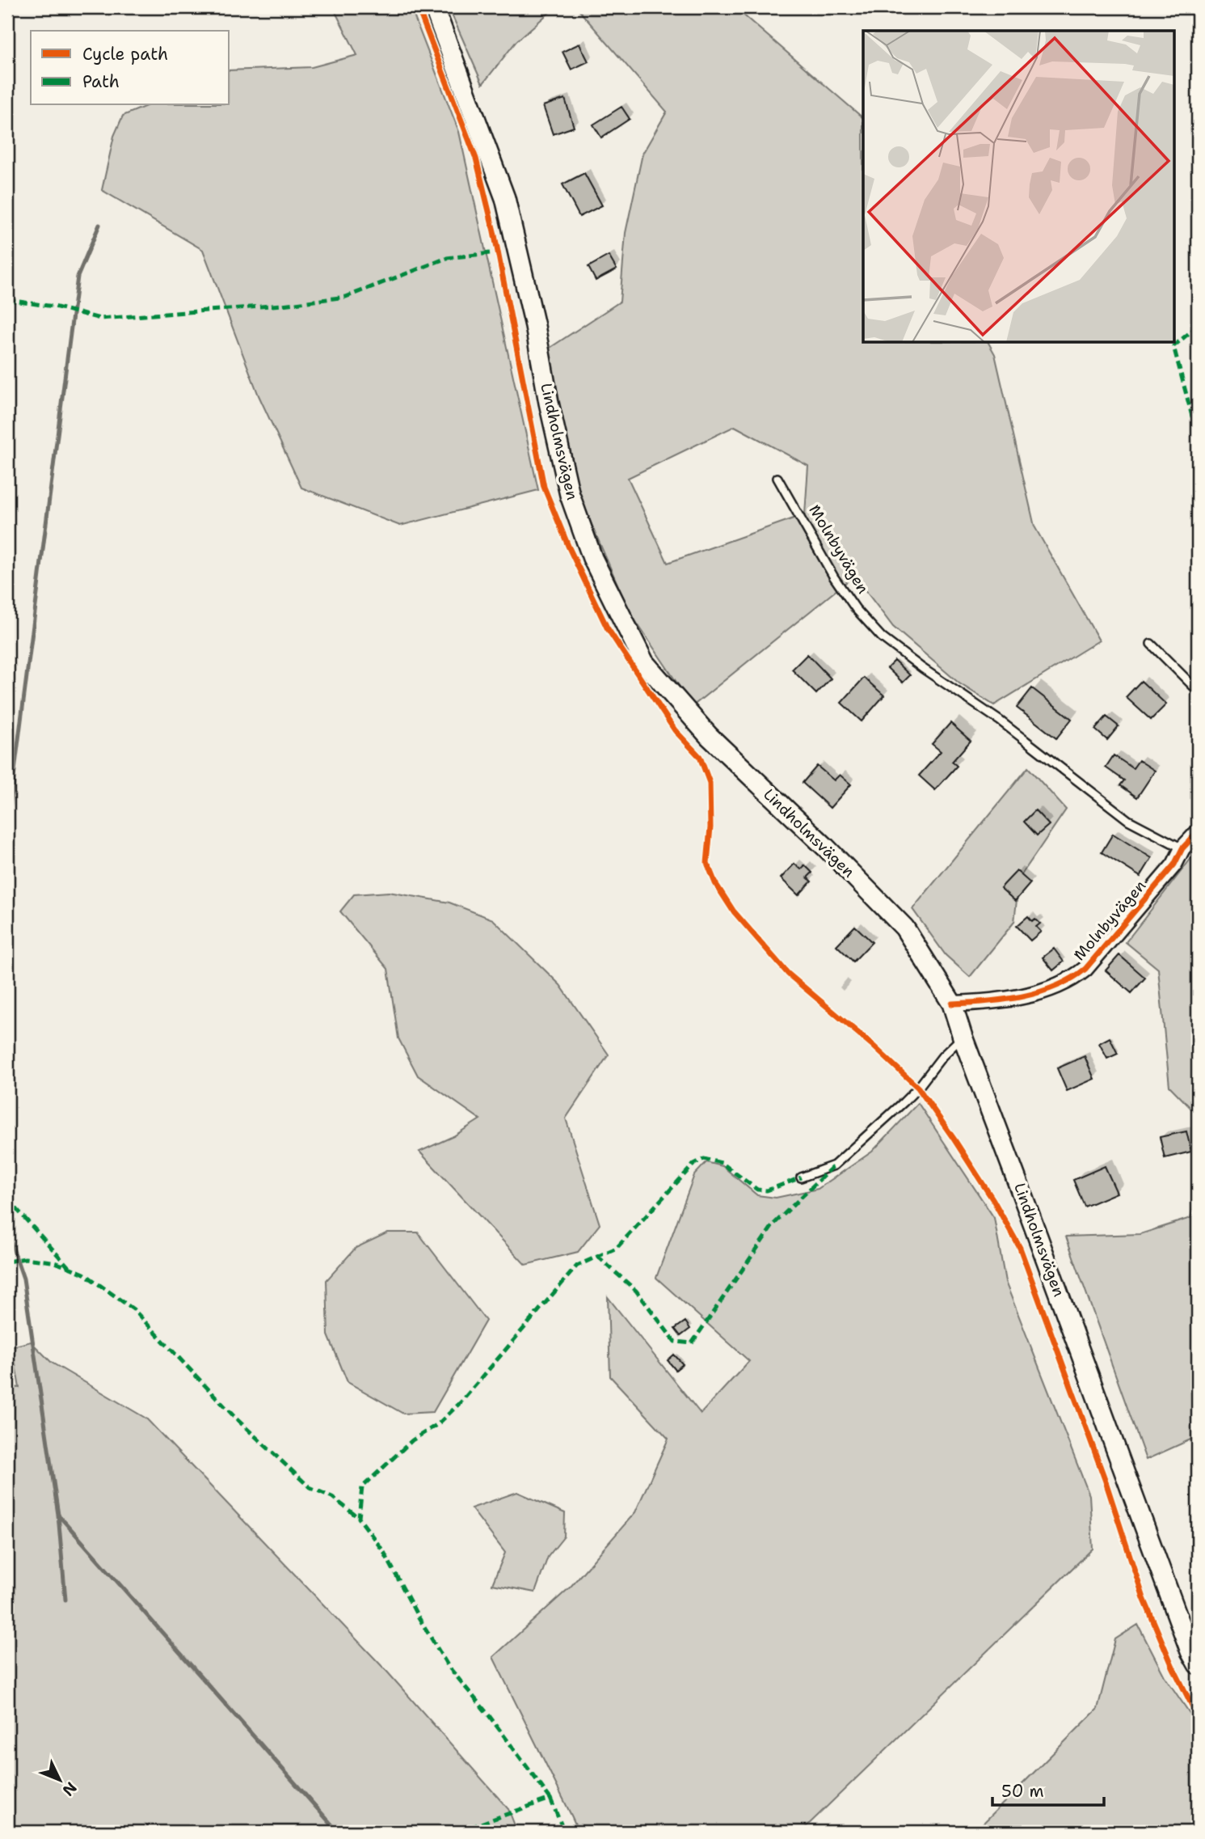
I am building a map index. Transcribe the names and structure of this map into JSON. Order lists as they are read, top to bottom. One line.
{"streets":{"main road":["Lindholmsvägen"],"street":["Molnbyvägen"]},"crossings":[["Lindholmsvägen","Molnbyvägen"]],"legend":["Cycle path","Path"],"scale_bar":"50 m","north":"bottom right"}
